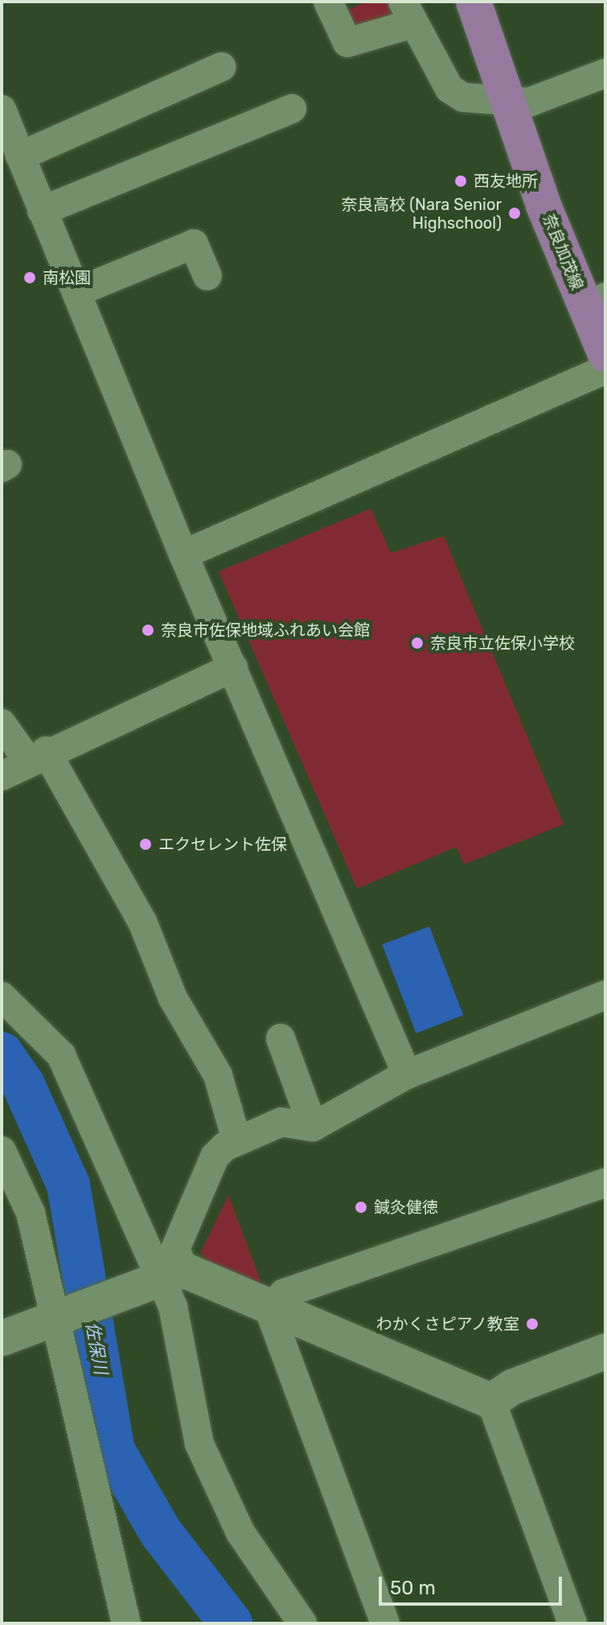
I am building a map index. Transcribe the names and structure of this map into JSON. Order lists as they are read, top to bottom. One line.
{"streets":{"main road":["奈良加茂線"]},"water":["佐保川"],"places":["西友地所","奈良高校 (Nara Senior Highschool)","南松園","奈良市佐保地域ふれあい会館","奈良市立佐保小学校","エクセレント佐保","鍼灸健徳","わかくさピアノ教室"],"scale_bar":"50 m"}
